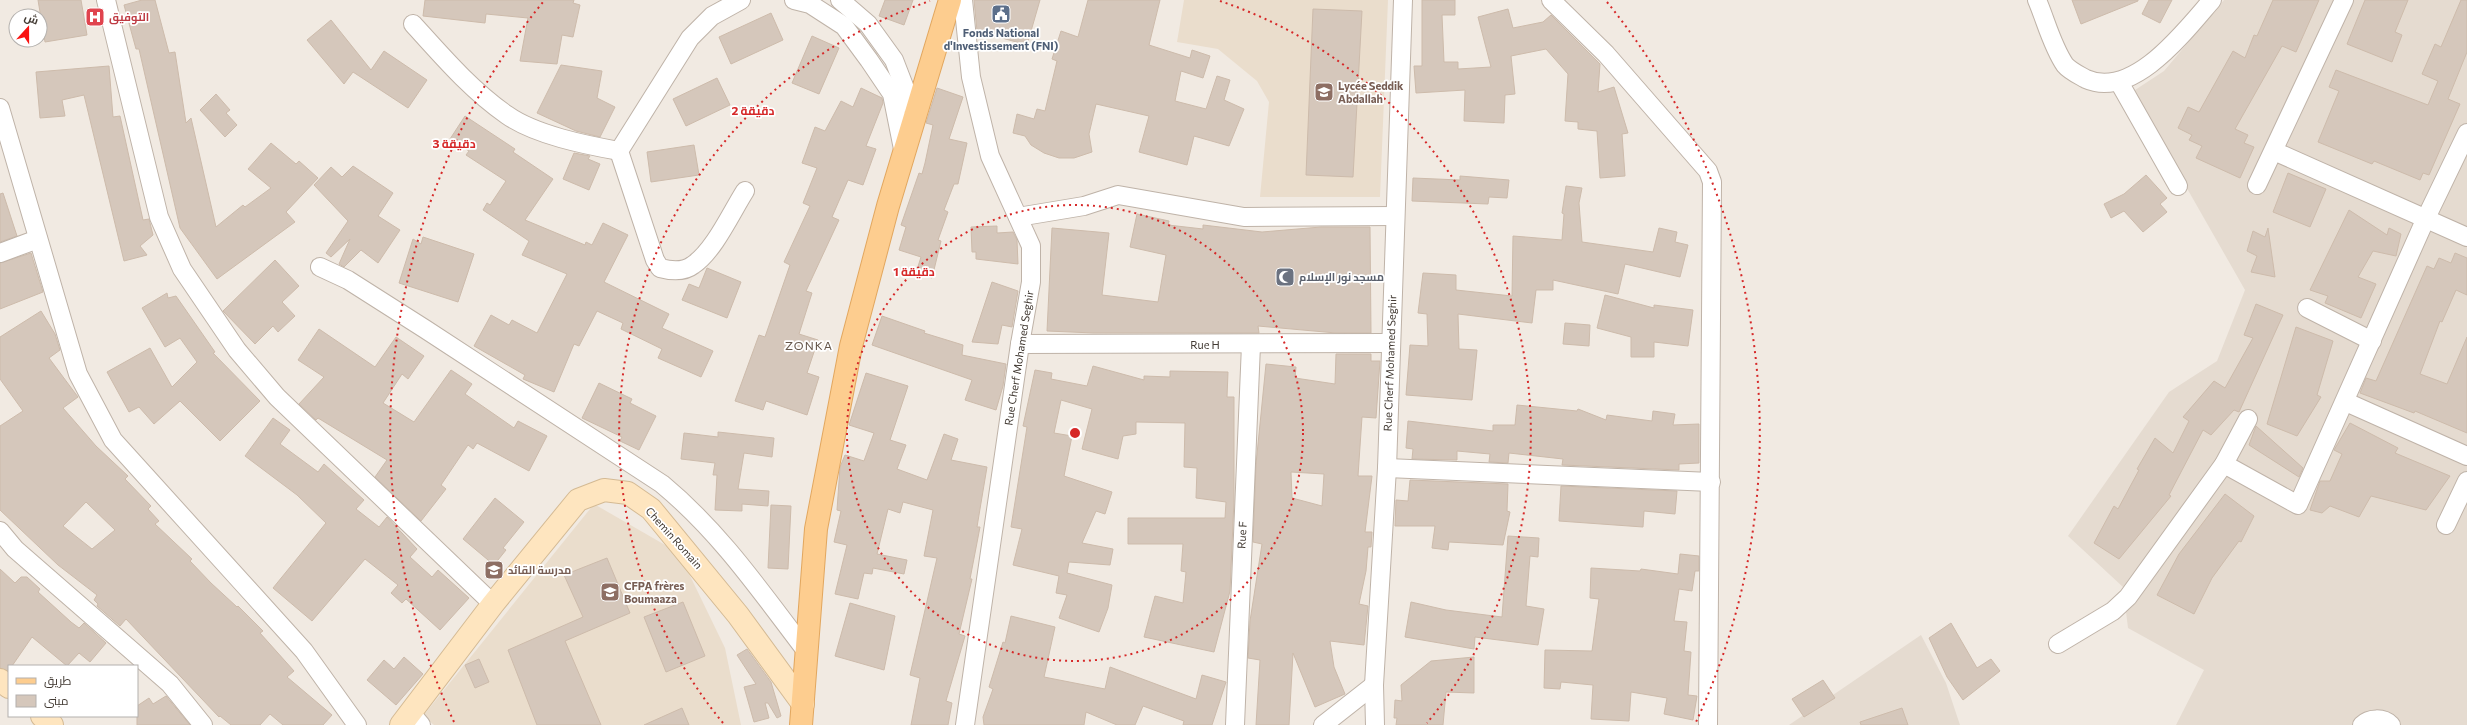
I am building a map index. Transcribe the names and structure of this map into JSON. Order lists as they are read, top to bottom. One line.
{"streets":{"street":["Rue H","Rue Cherf Mohamed Seghir","Rue F","Chemin Romain"]},"crossings":[["Rue H","Rue Cherf Mohamed Seghir"],["Rue H","Rue F"]],"districts":["ZONKA"],"places":{"public building":["Fonds National d'Investissement (FNI)"],"hospital":["التوفيق"],"school or university":["Lycée Seddik Abdallah","مدرسة القائد","CFPA frères Boumaaza"],"mosque":["مسجد نور الإسلام"]},"legend":["طريق","مبنى"],"north":"top","rings":["2 دقيقة","3 دقيقة","1 دقيقة"]}
